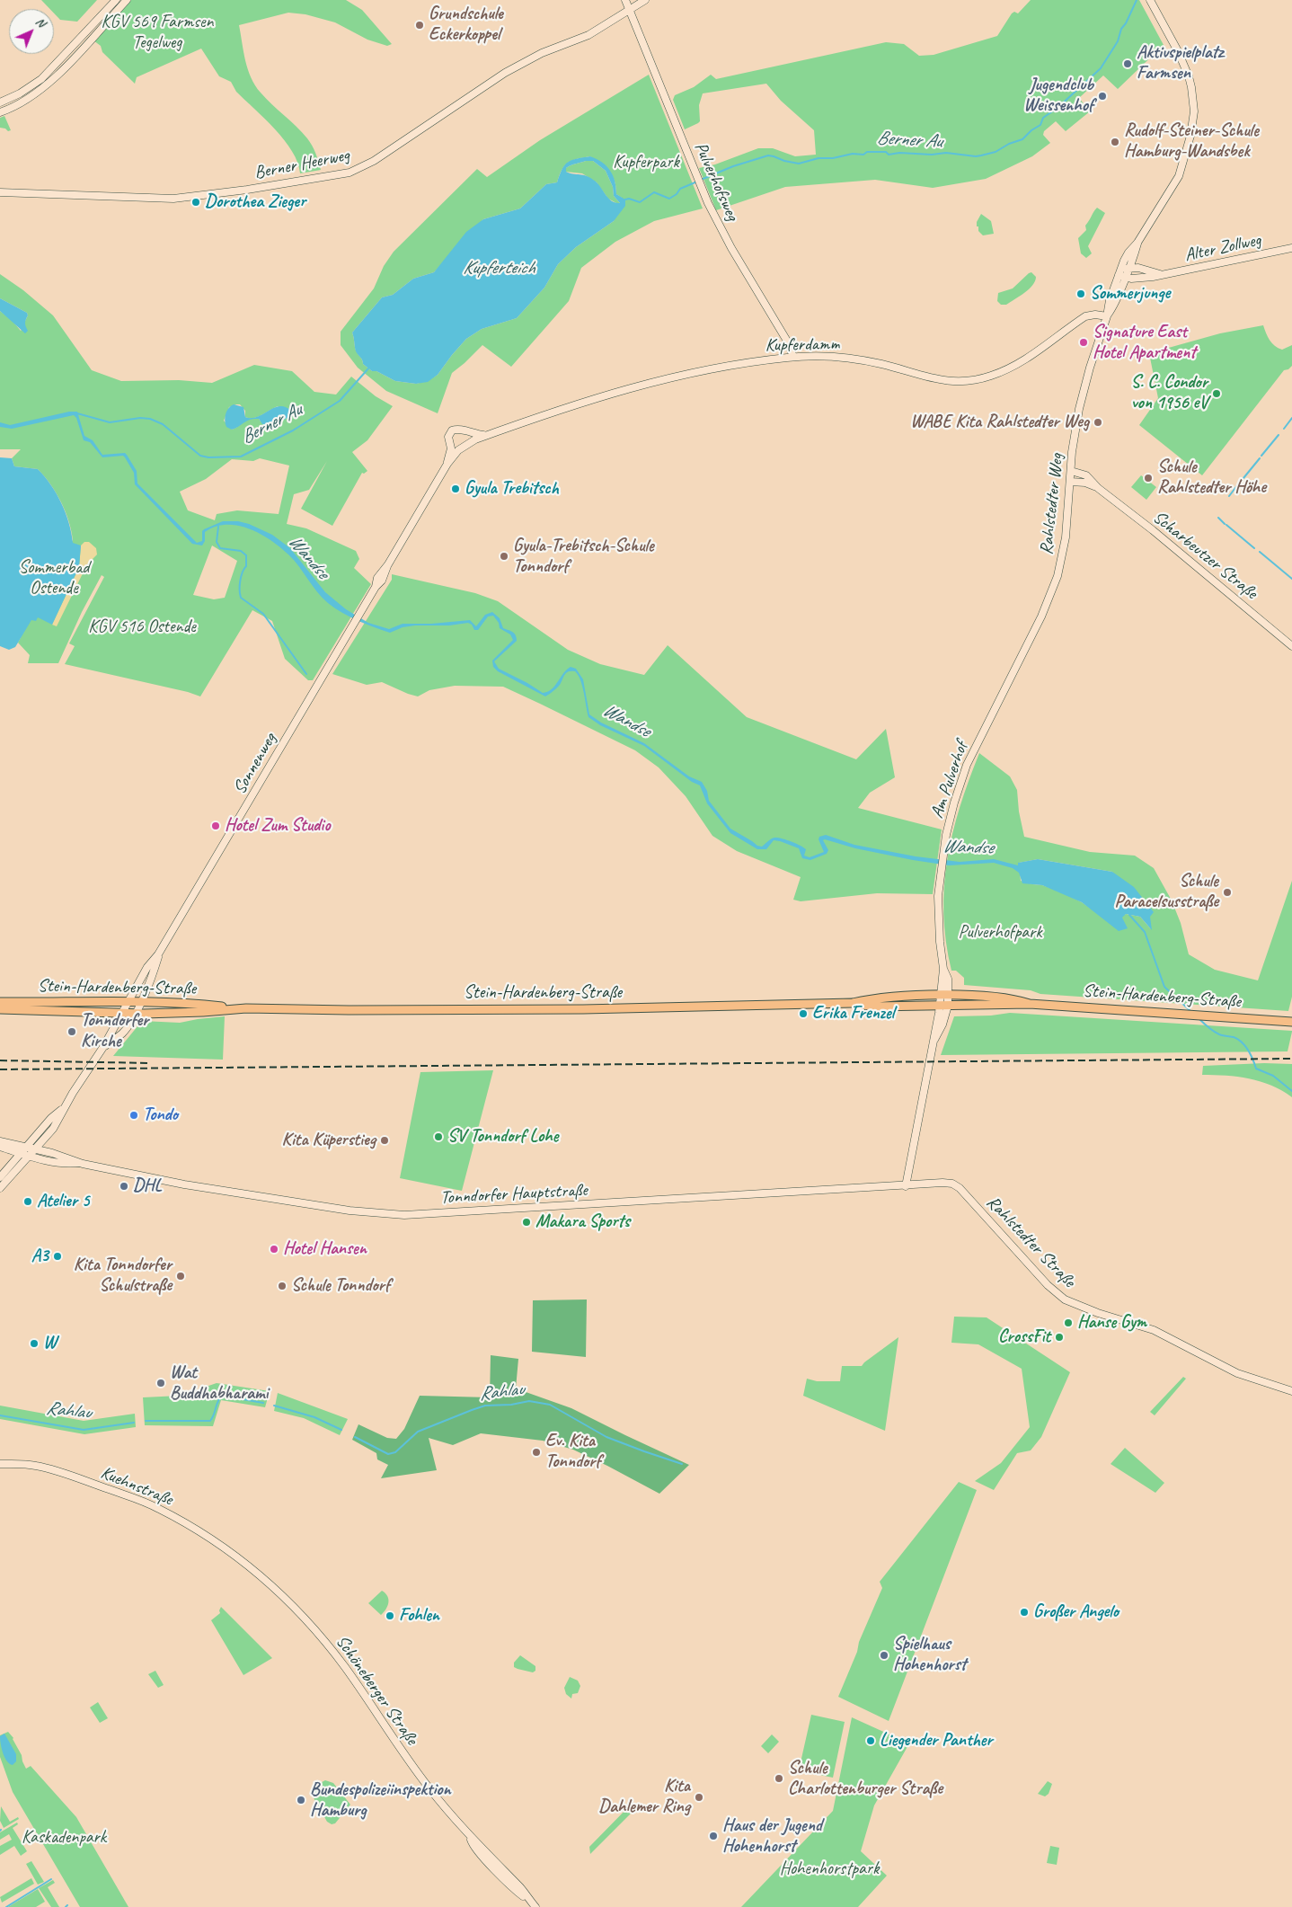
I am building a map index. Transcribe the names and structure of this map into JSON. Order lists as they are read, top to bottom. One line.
{"streets":{"main road":["Stein-Hardenberg-Straße"],"street":["Berner Heerweg","Pulverhofsweg","Alter Zollweg","Kupferdamm","Rahlstedter Weg","Scharbeutzer Straße","Sonnenweg","Am Pulverhof","Tonndorfer Hauptstraße","Rahlstedter Straße","Kuehnstraße","Schöneberger Straße"]},"crossings":[["Berner Heerweg","Pulverhofsweg"],["Pulverhofsweg","Kupferdamm"],["Alter Zollweg","Rahlstedter Weg"],["Kupferdamm","Rahlstedter Weg"],["Kupferdamm","Sonnenweg"],["Rahlstedter Weg","Scharbeutzer Straße"],["Rahlstedter Weg","Am Pulverhof"],["Sonnenweg","Stein-Hardenberg-Straße"],["Sonnenweg","Tonndorfer Hauptstraße"],["Am Pulverhof","Stein-Hardenberg-Straße"],["Am Pulverhof","Tonndorfer Hauptstraße"],["Tonndorfer Hauptstraße","Rahlstedter Straße"],["Kuehnstraße","Schöneberger Straße"]],"water":["Berner Au","Kupferteich","Wandse","Rahlau"],"parks":["KGV 569 Farmsen Tegelweg","Kupferpark","Sommerbad Ostende","KGV 516 Ostende","Pulverhofpark","Kaskadenpark","Hohenhorstpark"],"places":["Grundschule Eckerkoppel","Aktivspielplatz Farmsen","Jugendclub Weissenhof","Rudolf-Steiner-Schule Hamburg-Wandsbek","Dorothea Zieger","Sommerjunge","Signature East Hotel Apartment","S. C. Condor von 1956 eV","WABE Kita Rahlstedter Weg","Schule Rahlstedter Höhe","Gyula Trebitsch","Gyula-Trebitsch-Schule Tonndorf","Hotel Zum Studio","Schule Paracelsusstraße","Erika Frenzel","Tonndorfer Kirche","Tondo","SV Tonndorf Lohe","Kita Küperstieg","DHL","Atelier 5","Makara Sports","Hotel Hansen","A3","Kita Tonndorfer Schulstraße","Schule Tonndorf","Hanse Gym","CrossFit","W","Wat Buddhabharami","Ev. Kita Tonndorf","Großer Angelo","Fohlen","Spielhaus Hohenhorst","Liegender Panther","Schule Charlottenburger Straße","Kita Dahlemer Ring","Bundespolizeiinspektion Hamburg","Haus der Jugend Hohenhorst"],"north":"top right"}
